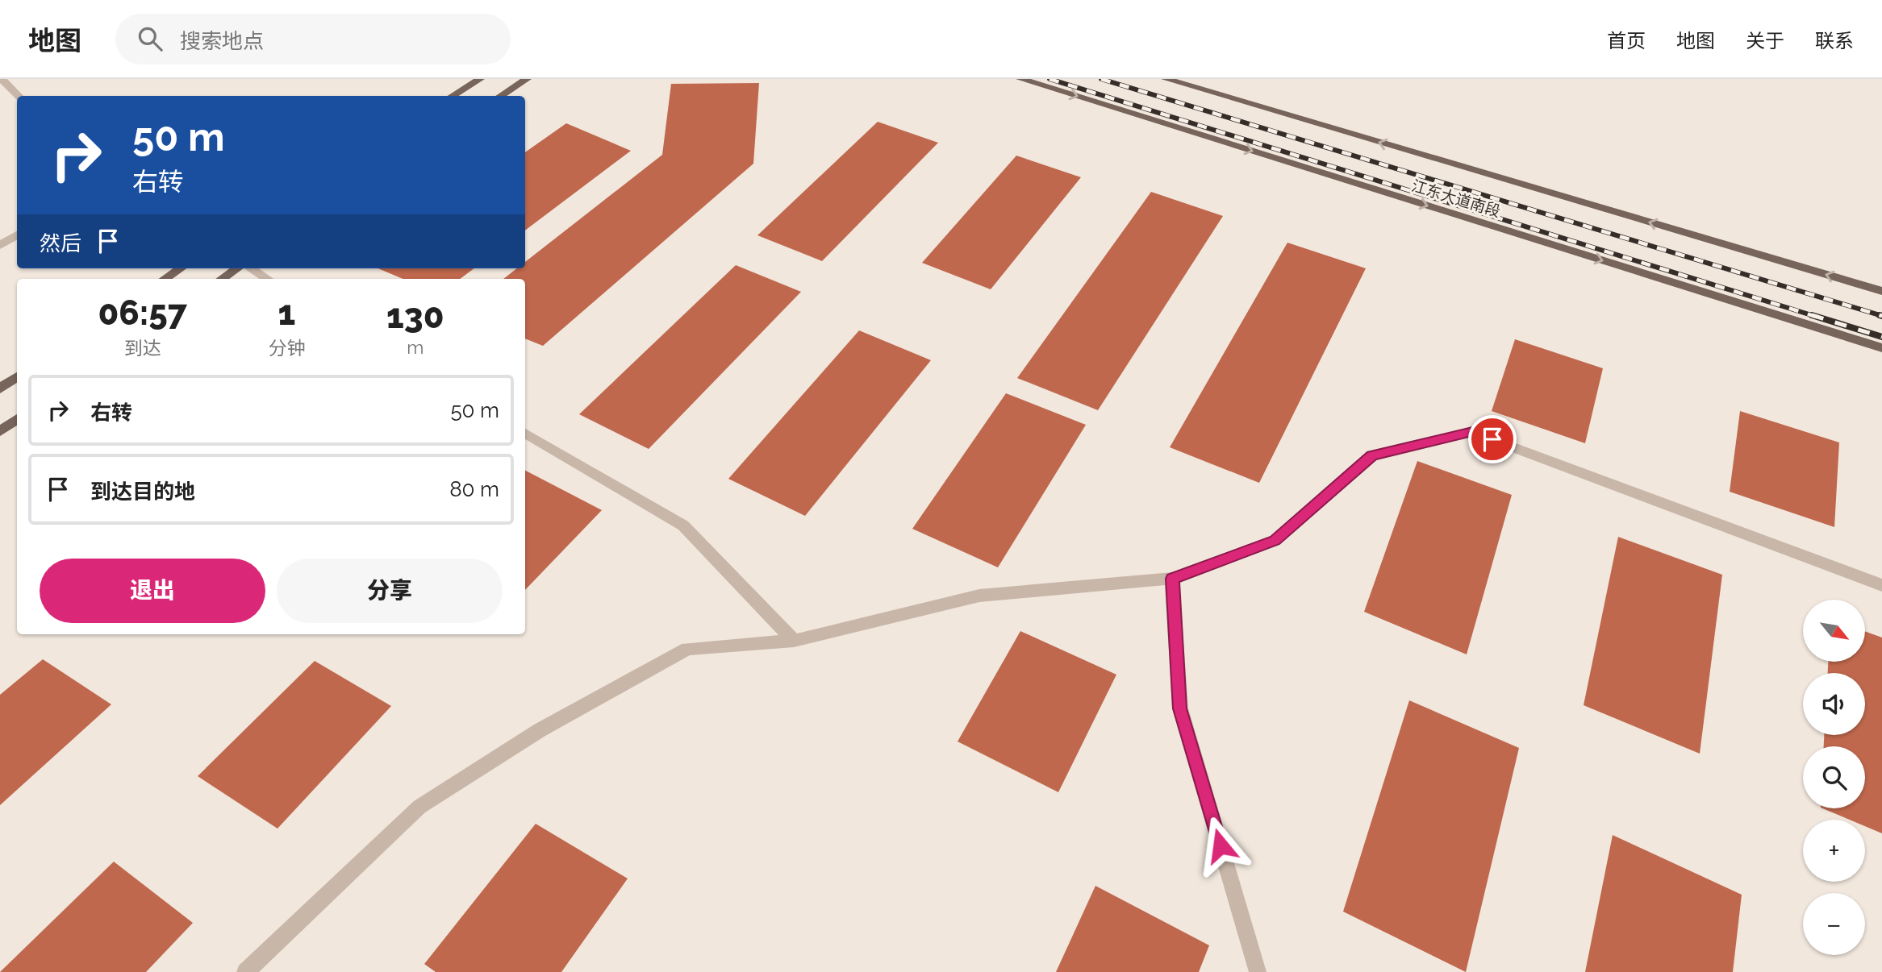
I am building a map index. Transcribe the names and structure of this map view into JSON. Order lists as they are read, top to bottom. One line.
{"streets":{"main road":["江东大道南段"]},"north":"bottom right","page":{"header":"地图","search":"搜索地点","nav":["首页","地图","关于","联系"],"turn":["50 m","右转"],"then":"然后","eta":["06:57","到达","1","分钟","130","m"],"list":[{"name":"右转","value":"50 m"},{"name":"到达目的地","value":"80 m"}],"buttons":["退出","分享"],"map_buttons":["+","−"]}}
